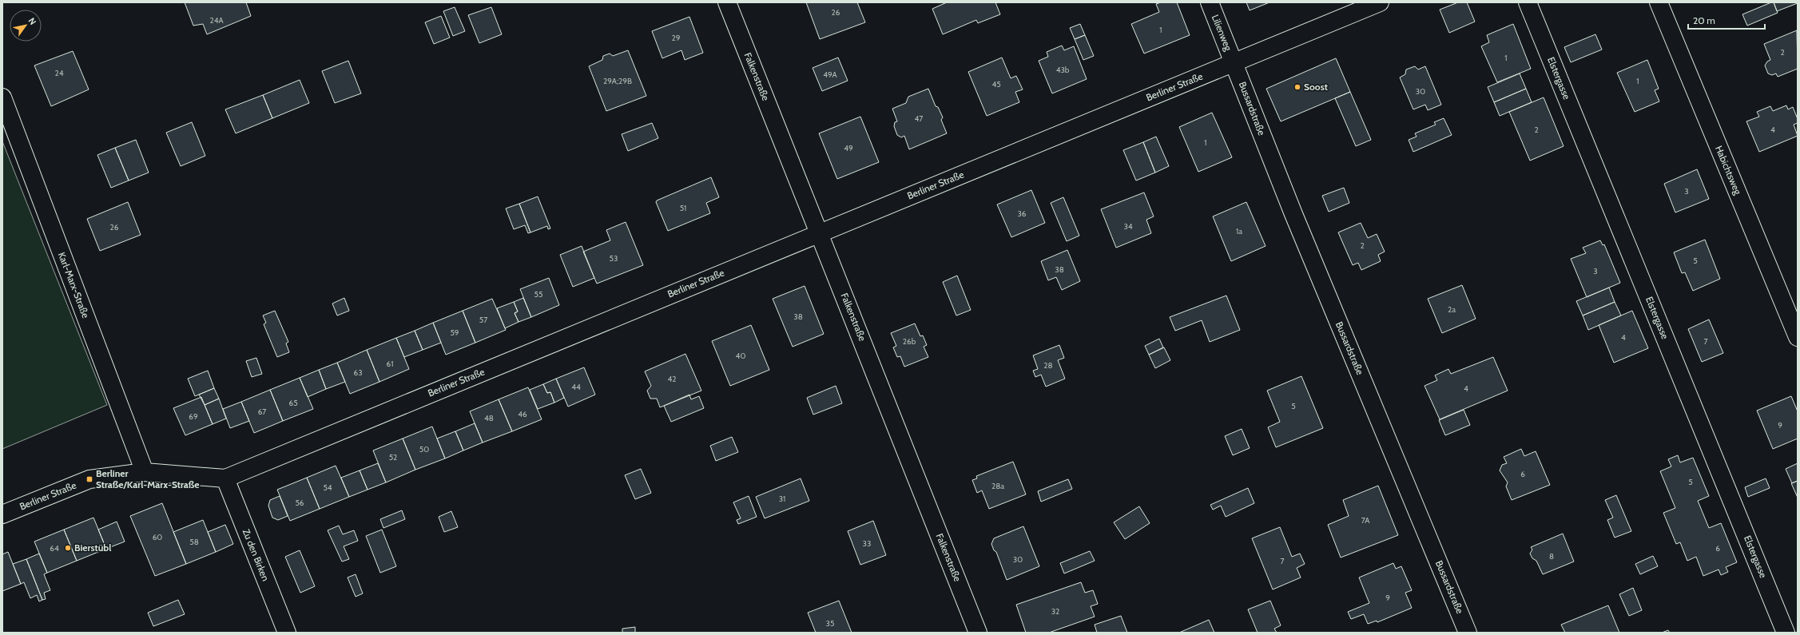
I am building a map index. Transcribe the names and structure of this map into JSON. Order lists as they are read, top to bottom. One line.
{"streets":{"street":["Lilienweg","Falkenstraße","Elstergasse","Berliner Straße","Bussardstraße","Habichtsweg","Karl-Marx-Straße","Zu den Birken"]},"crossings":[["Lilienweg","Berliner Straße"],["Lilienweg","Bussardstraße"],["Falkenstraße","Berliner Straße"],["Berliner Straße","Bussardstraße"],["Berliner Straße","Karl-Marx-Straße"],["Berliner Straße","Zu den Birken"]],"places":{"other":["Soost","Bierstübl"],"transit":["Berliner Straße/Karl-Marx-Straße"]},"house_numbers":["26","24A","1","29","2","1","43b","24","49A","29A;29B","1","45","30","47","2","4","1","49","3","51","36","34","26","1a","2","53","5","38","3","55","2a","38","57","59","4","26b","7","40","61","28","63","42","44","4","65","5","67","46","69","48","9","50","52","6","5","28a","54","31","56","7A","60","58","33","64","6","8","30","7","9","32","35"],"scale_bar":"20 m","north":"top right"}
